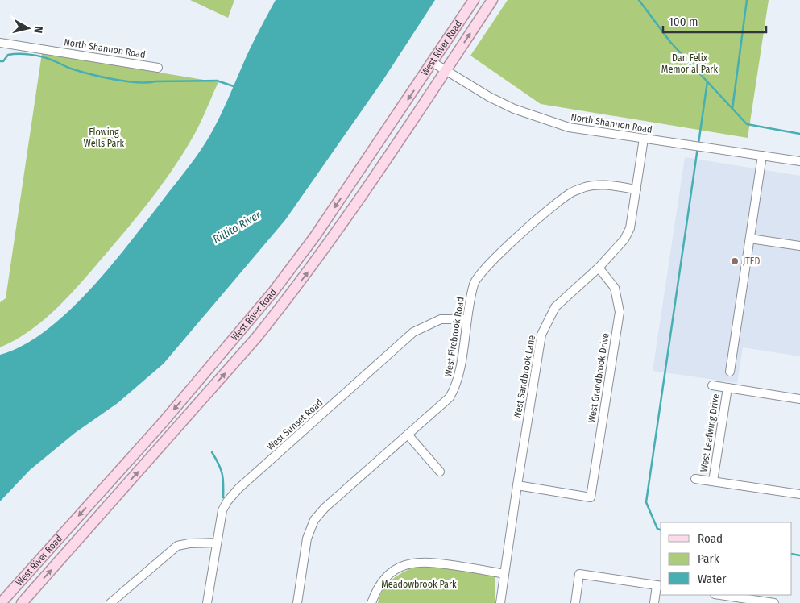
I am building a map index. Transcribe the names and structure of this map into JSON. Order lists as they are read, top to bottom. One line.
{"streets":{"main road":["West River Road"],"street":["North Shannon Road","West Firebrook Road","West Sandbrook Lane","West Grandbrook Drive","West Sunset Road","West Leafwing Drive"]},"crossings":[["North Shannon Road","West River Road"],["North Shannon Road","West Sandbrook Lane"],["West Firebrook Road","West Sandbrook Lane"],["West Firebrook Road","West Sunset Road"],["West Sandbrook Lane","West Grandbrook Drive"]],"water":["Rillito River"],"parks":["Dan Felix Memorial Park","Flowing Wells Park","Meadowbrook Park"],"places":["JTED"],"legend":["Road","Park","Water"],"scale_bar":"100 m","north":"right"}
